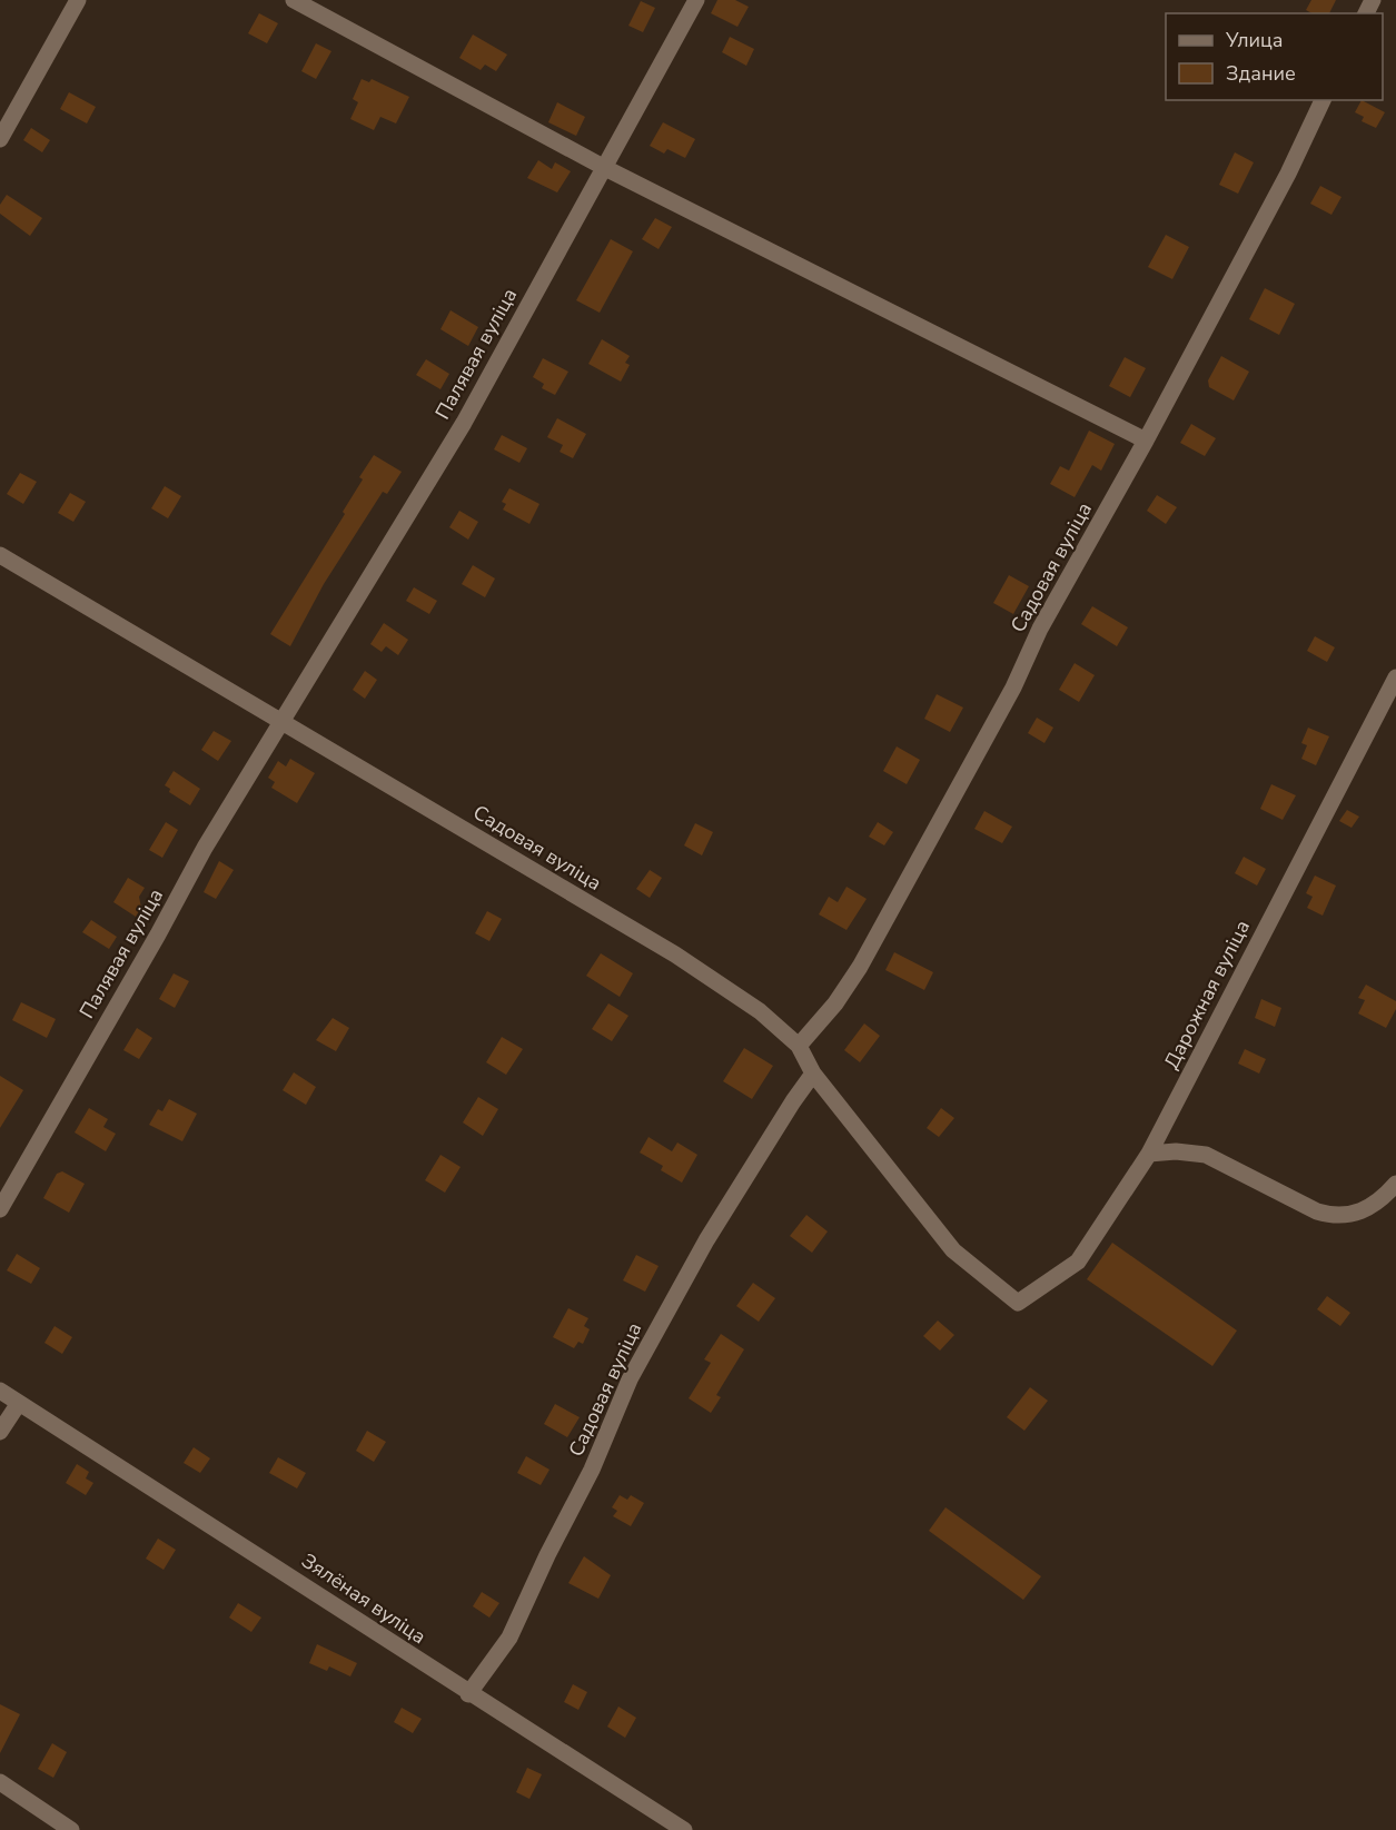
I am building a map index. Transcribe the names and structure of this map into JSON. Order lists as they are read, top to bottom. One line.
{"streets":{"street":["Палявая вуліца","Садовая вуліца","Дарожная вуліца","Зялёная вуліца"]},"crossings":[["Палявая вуліца","Садовая вуліца"],["Садовая вуліца","Дарожная вуліца"],["Садовая вуліца","Зялёная вуліца"]],"legend":["Улица","Здание"]}
